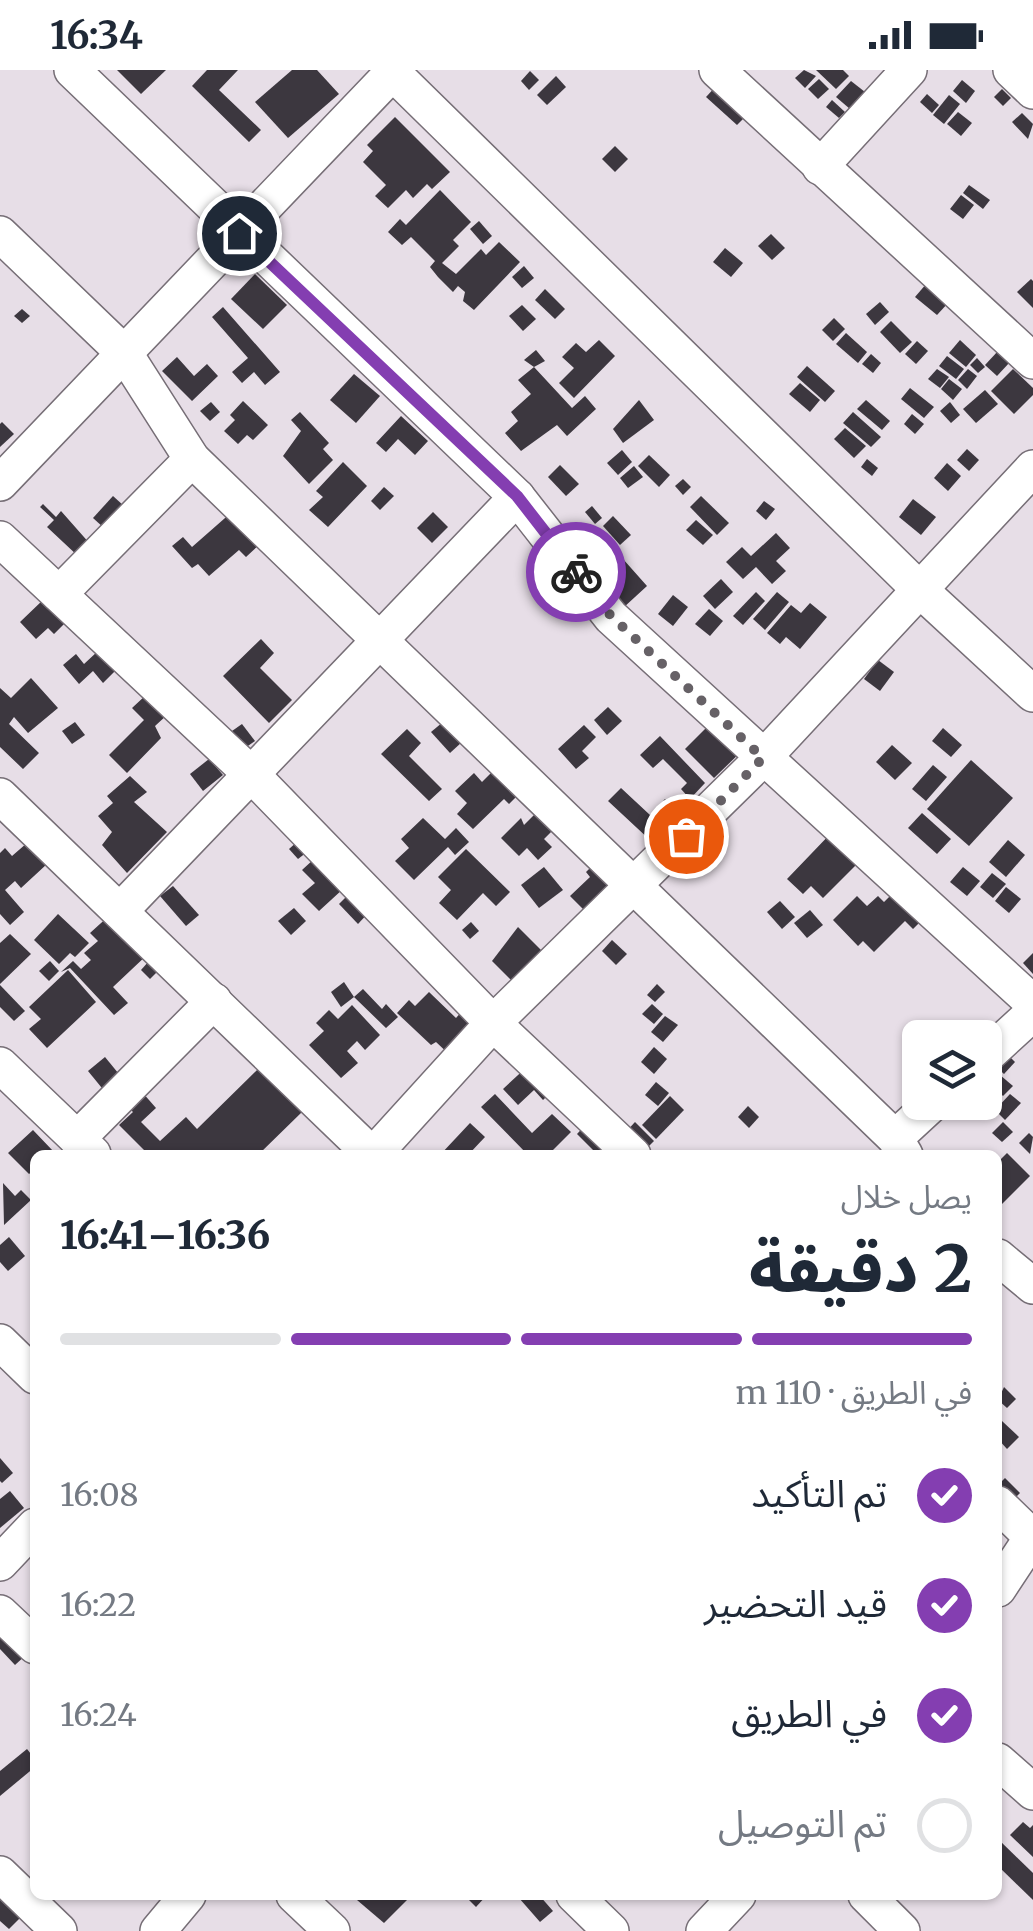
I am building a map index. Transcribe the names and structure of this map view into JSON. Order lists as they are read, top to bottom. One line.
{"page":{"status":"16:34","heading":["2 دقيقة","يصل خلال","16:36–16:41"],"bar":"في الطريق · 110 m","list":[["تم التأكيد","16:08"],["قيد التحضير","16:22"],["في الطريق","16:24"],"تم التوصيل"]}}
